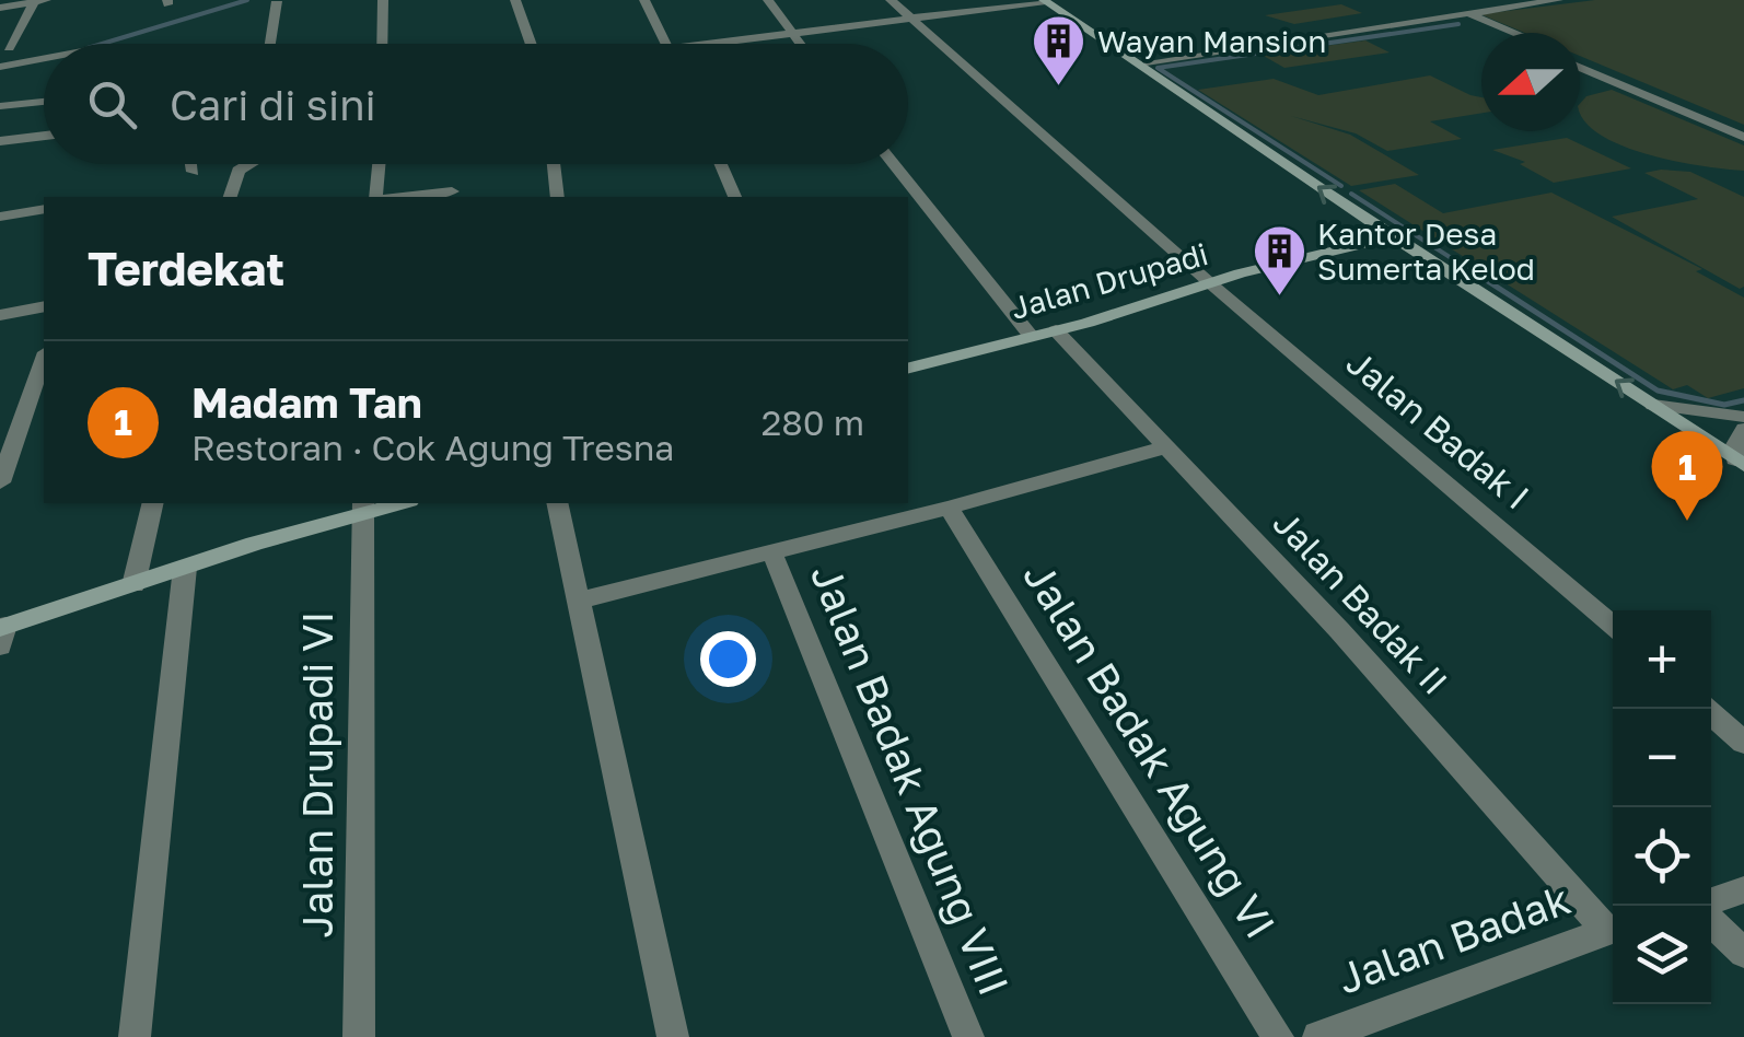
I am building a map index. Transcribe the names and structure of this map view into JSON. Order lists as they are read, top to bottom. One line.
{"streets":{"main road":["Jalan Drupadi"],"street":["Jalan Badak I","Jalan Badak II","Jalan Badak Agung VI","Jalan Drupadi VI","Jalan Badak Agung VIII","Jalan Badak"]},"crossings":[["Jalan Drupadi","Jalan Badak I"],["Jalan Drupadi","Jalan Badak II"]],"places":{"building":["Wayan Mansion","Kantor Desa Sumerta Kelod"]},"north":"left","page":{"search":"Cari di sini","heading":"Terdekat","list":[{"mark":"1","name":"Madam Tan","note":"Restoran · Cok Agung Tresna","value":"280 m"}],"pins":"1","map_buttons":["+","−"]}}
